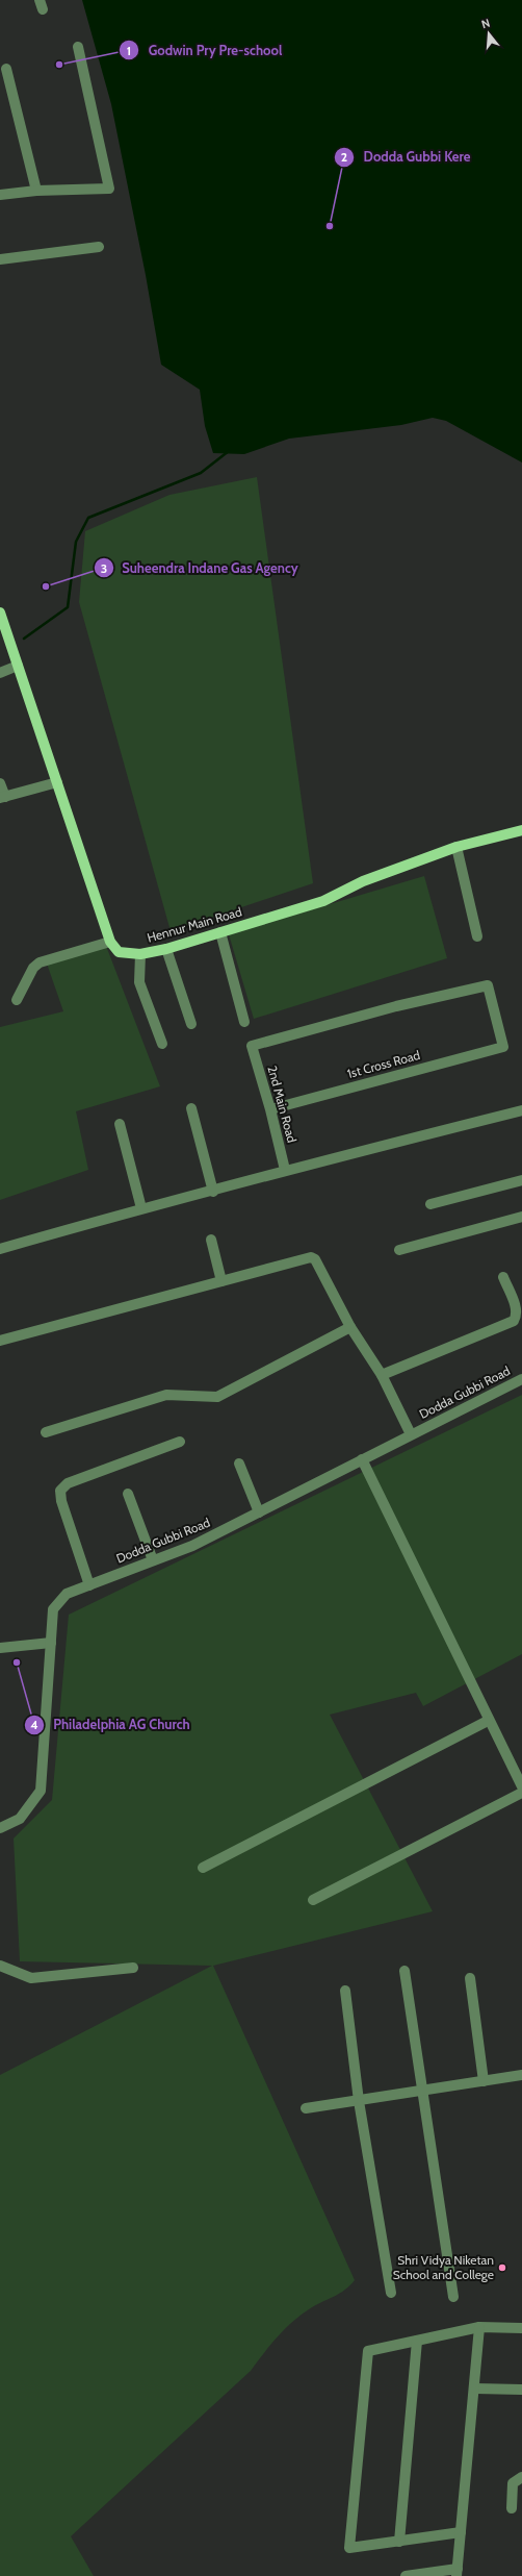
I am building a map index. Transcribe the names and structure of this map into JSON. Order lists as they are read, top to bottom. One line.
{"streets":{"main road":["Hennur Main Road"],"street":["1st Cross Road","2nd Main Road","Dodda Gubbi Road"]},"crossings":[["1st Cross Road","2nd Main Road"]],"places":["Godwin Pry Pre-school","Dodda Gubbi Kere","Suheendra Indane Gas Agency","Philadelphia AG Church","Shri Vidya Niketan School and College"],"north":"top"}
